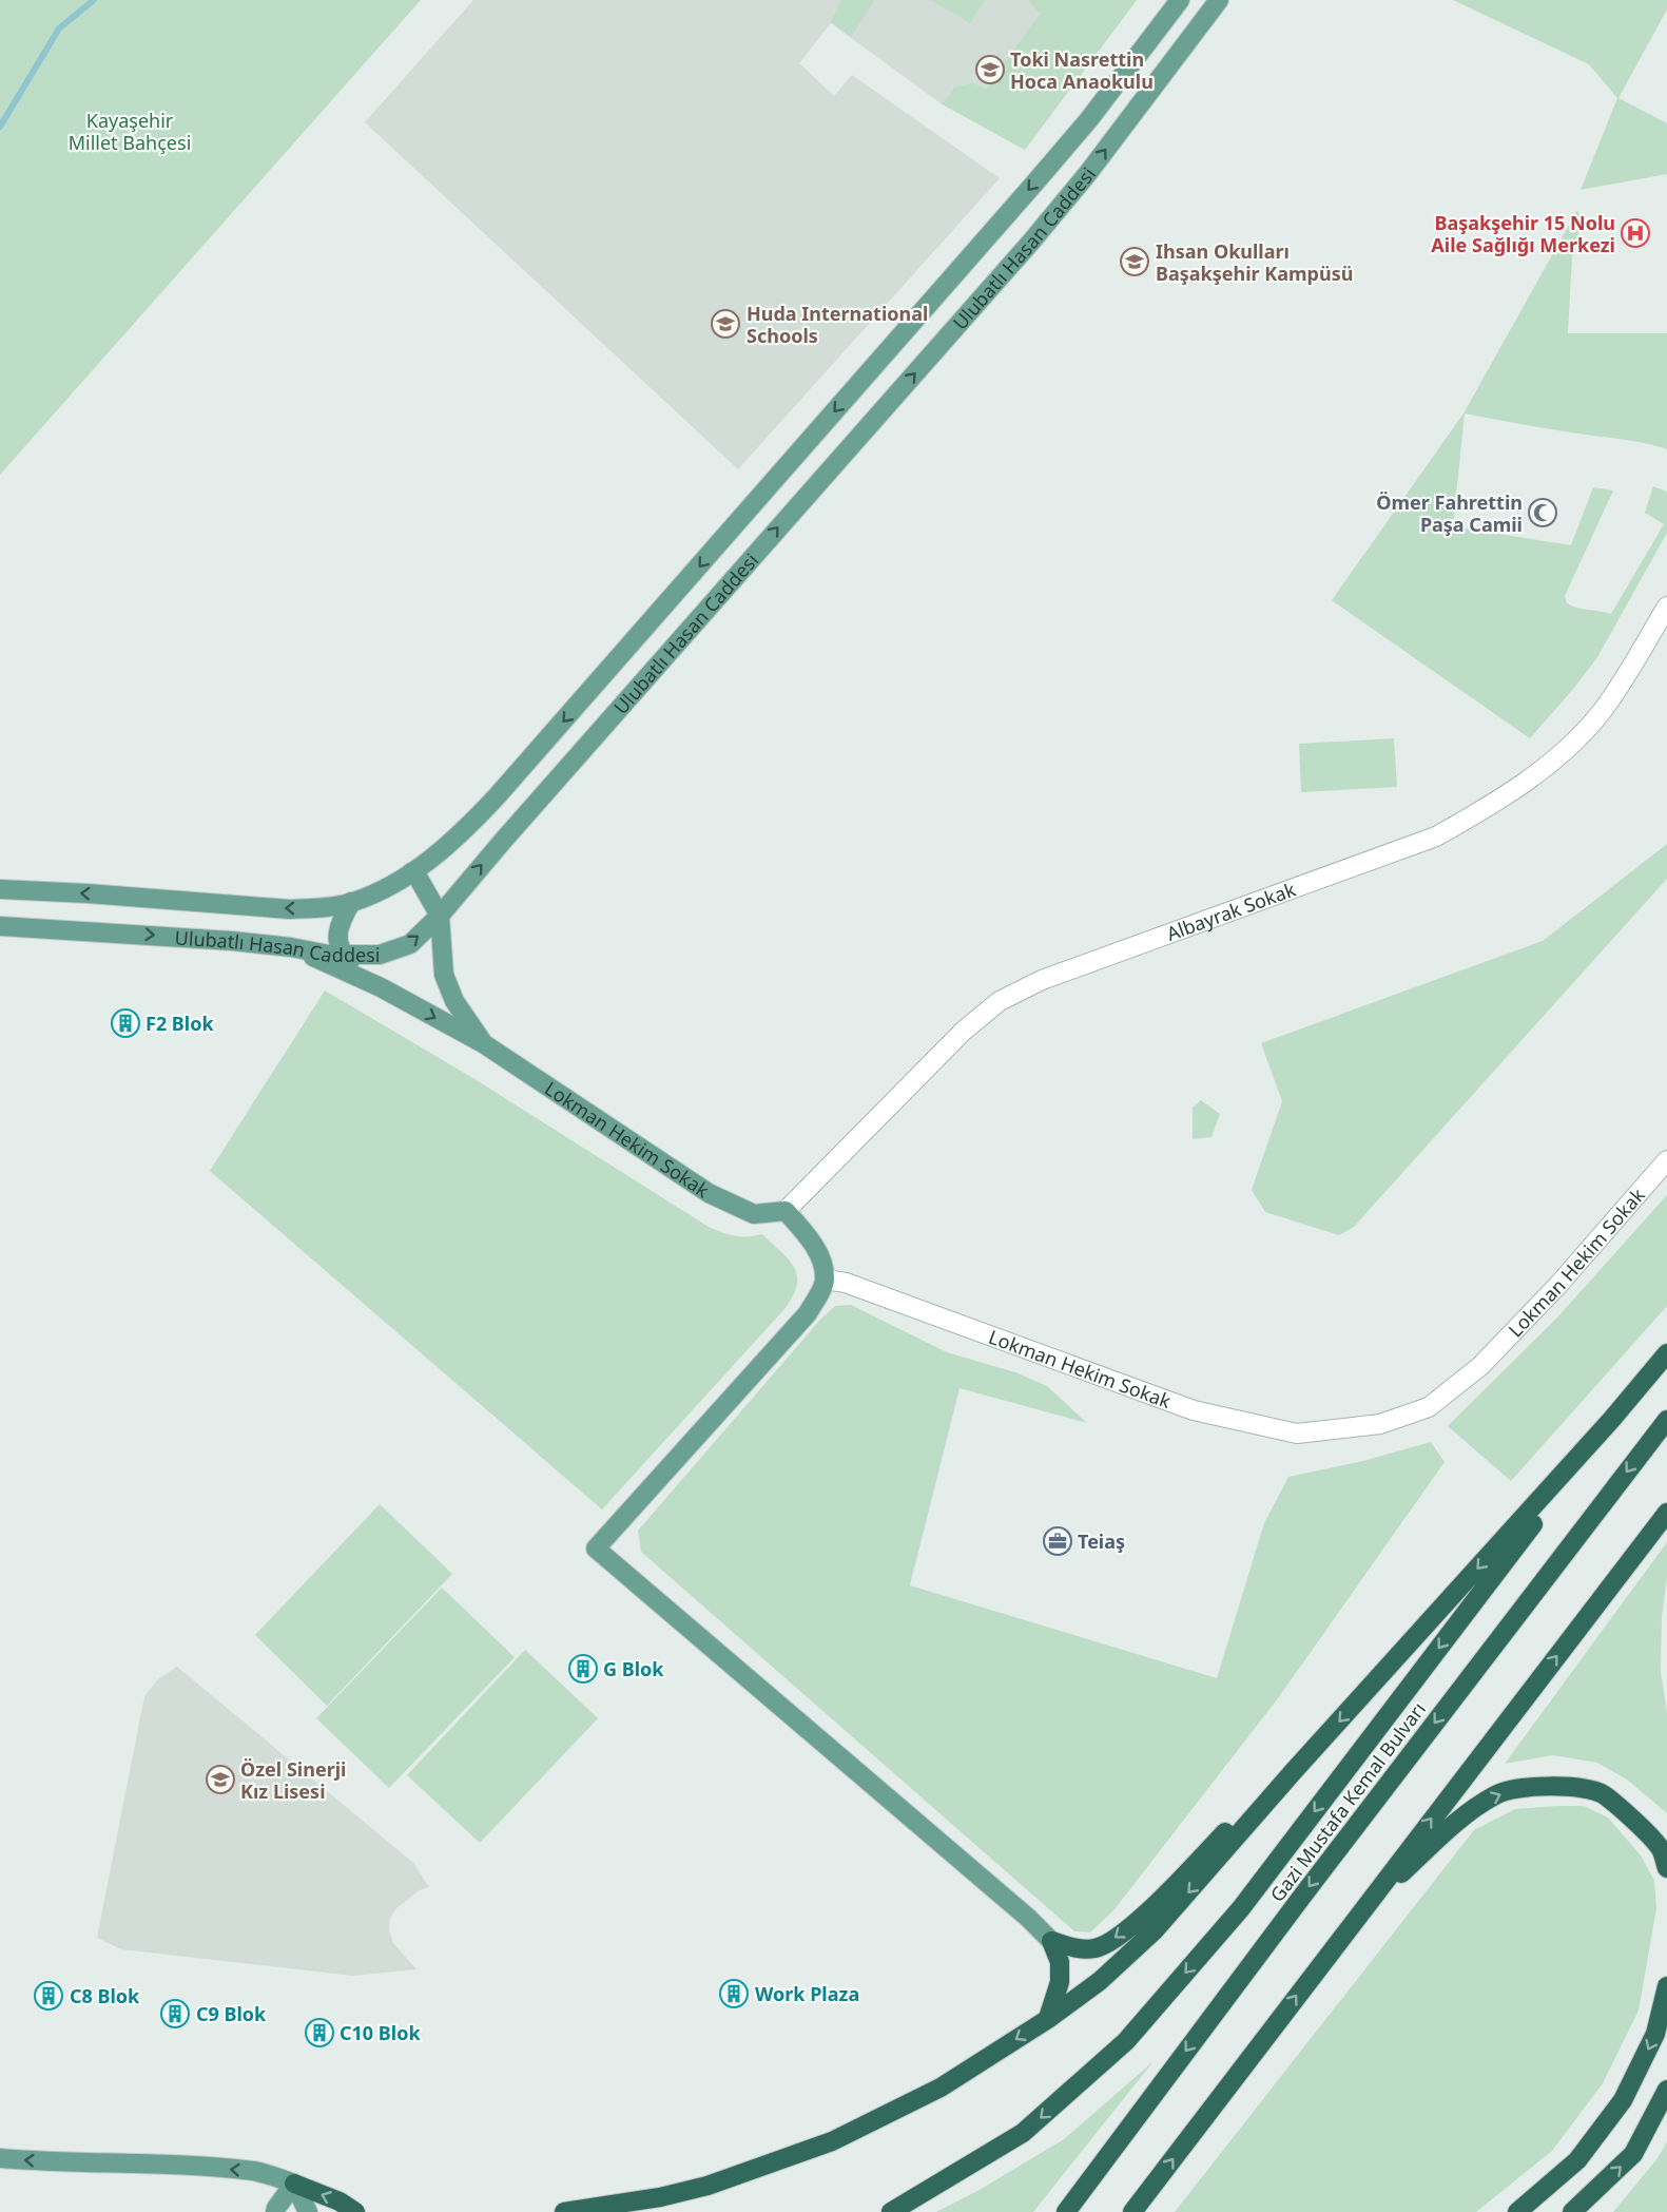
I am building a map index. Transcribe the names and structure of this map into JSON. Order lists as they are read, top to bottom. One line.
{"streets":{"highway":["Gazi Mustafa Kemal Bulvarı"],"main road":["Ulubatlı Hasan Caddesi","Lokman Hekim Sokak"],"street":["Albayrak Sokak"]},"crossings":[["Albayrak Sokak","Lokman Hekim Sokak"]],"parks":["Kayaşehir Millet Bahçesi"],"places":{"school or university":["Toki Nasrettin Hoca Anaokulu","Ihsan Okulları Başakşehir Kampüsü","Huda International Schools","Özel Sinerji Kız Lisesi"],"hospital":["Başakşehir 15 Nolu Aile Sağlığı Merkezi"],"mosque":["Ömer Fahrettin Paşa Camii"],"building":["F2 Blok","G Blok","Work Plaza","C8 Blok","C9 Blok","C10 Blok"],"office":["Teiaş"]}}
